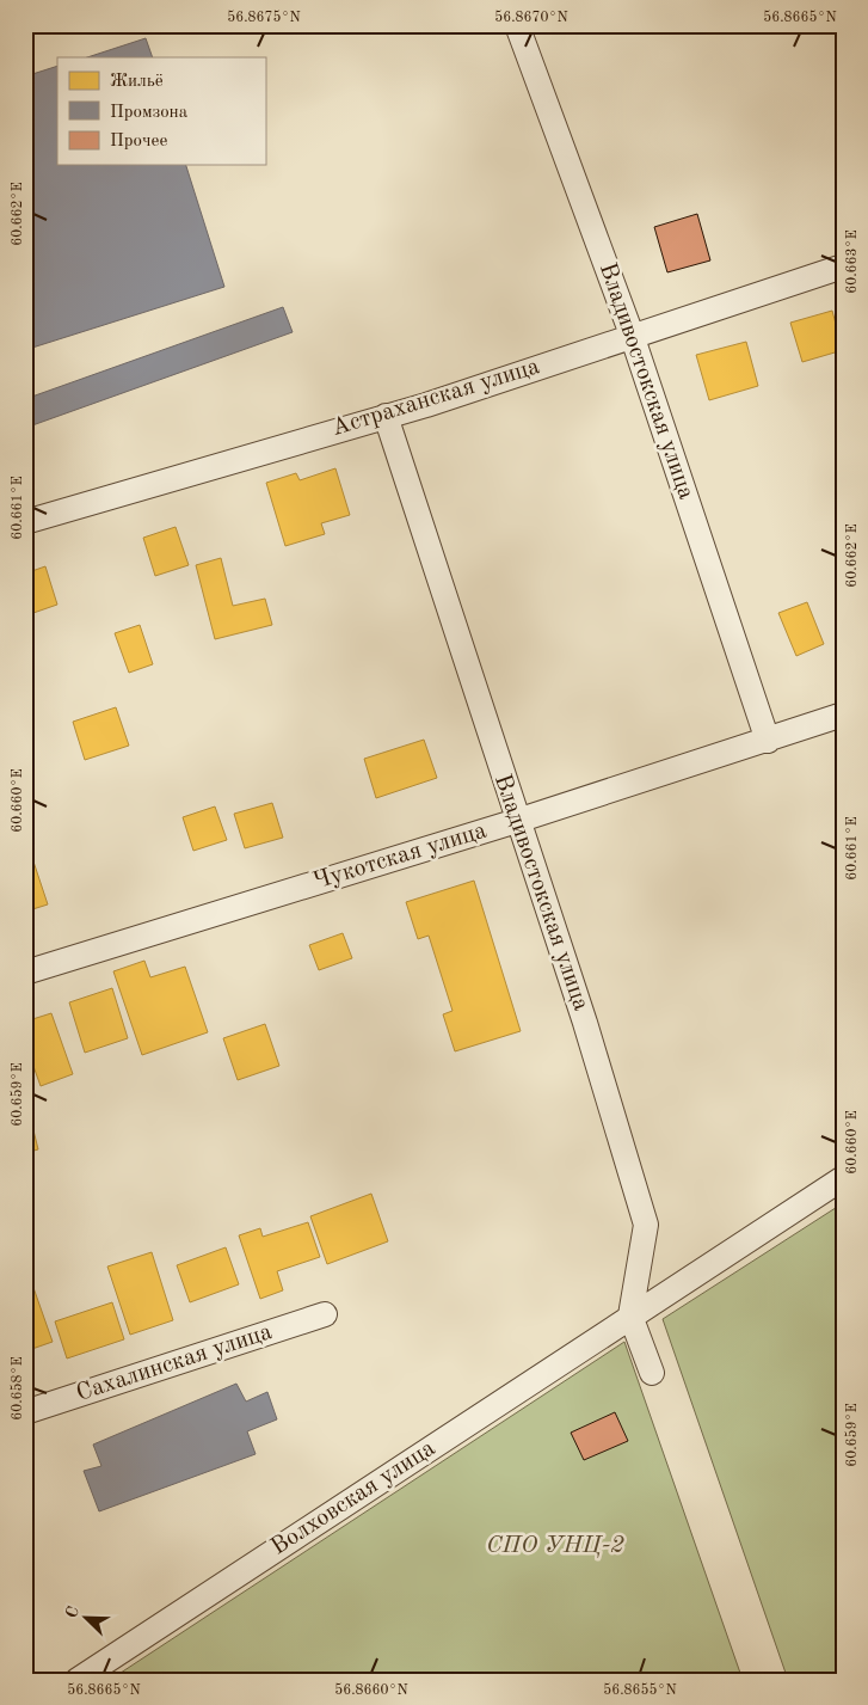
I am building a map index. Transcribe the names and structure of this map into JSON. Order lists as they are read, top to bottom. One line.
{"streets":{"street":["Владивостокская улица","Астраханская улица","Чукотская улица","Сахалинская улица","Волховская улица"]},"crossings":[["Владивостокская улица","Астраханская улица"],["Владивостокская улица","Чукотская улица"],["Владивостокская улица","Волховская улица"]],"parks":["СПО УНЦ-2"],"legend":["Жильё","Промзона","Прочее"],"north":"top left","coordinates":["56.8675°N","56.8670°N","56.8665°N","60.662°E","60.663°E","60.661°E","60.660°E","60.659°E","60.658°E","56.8660°N","56.8655°N"]}
